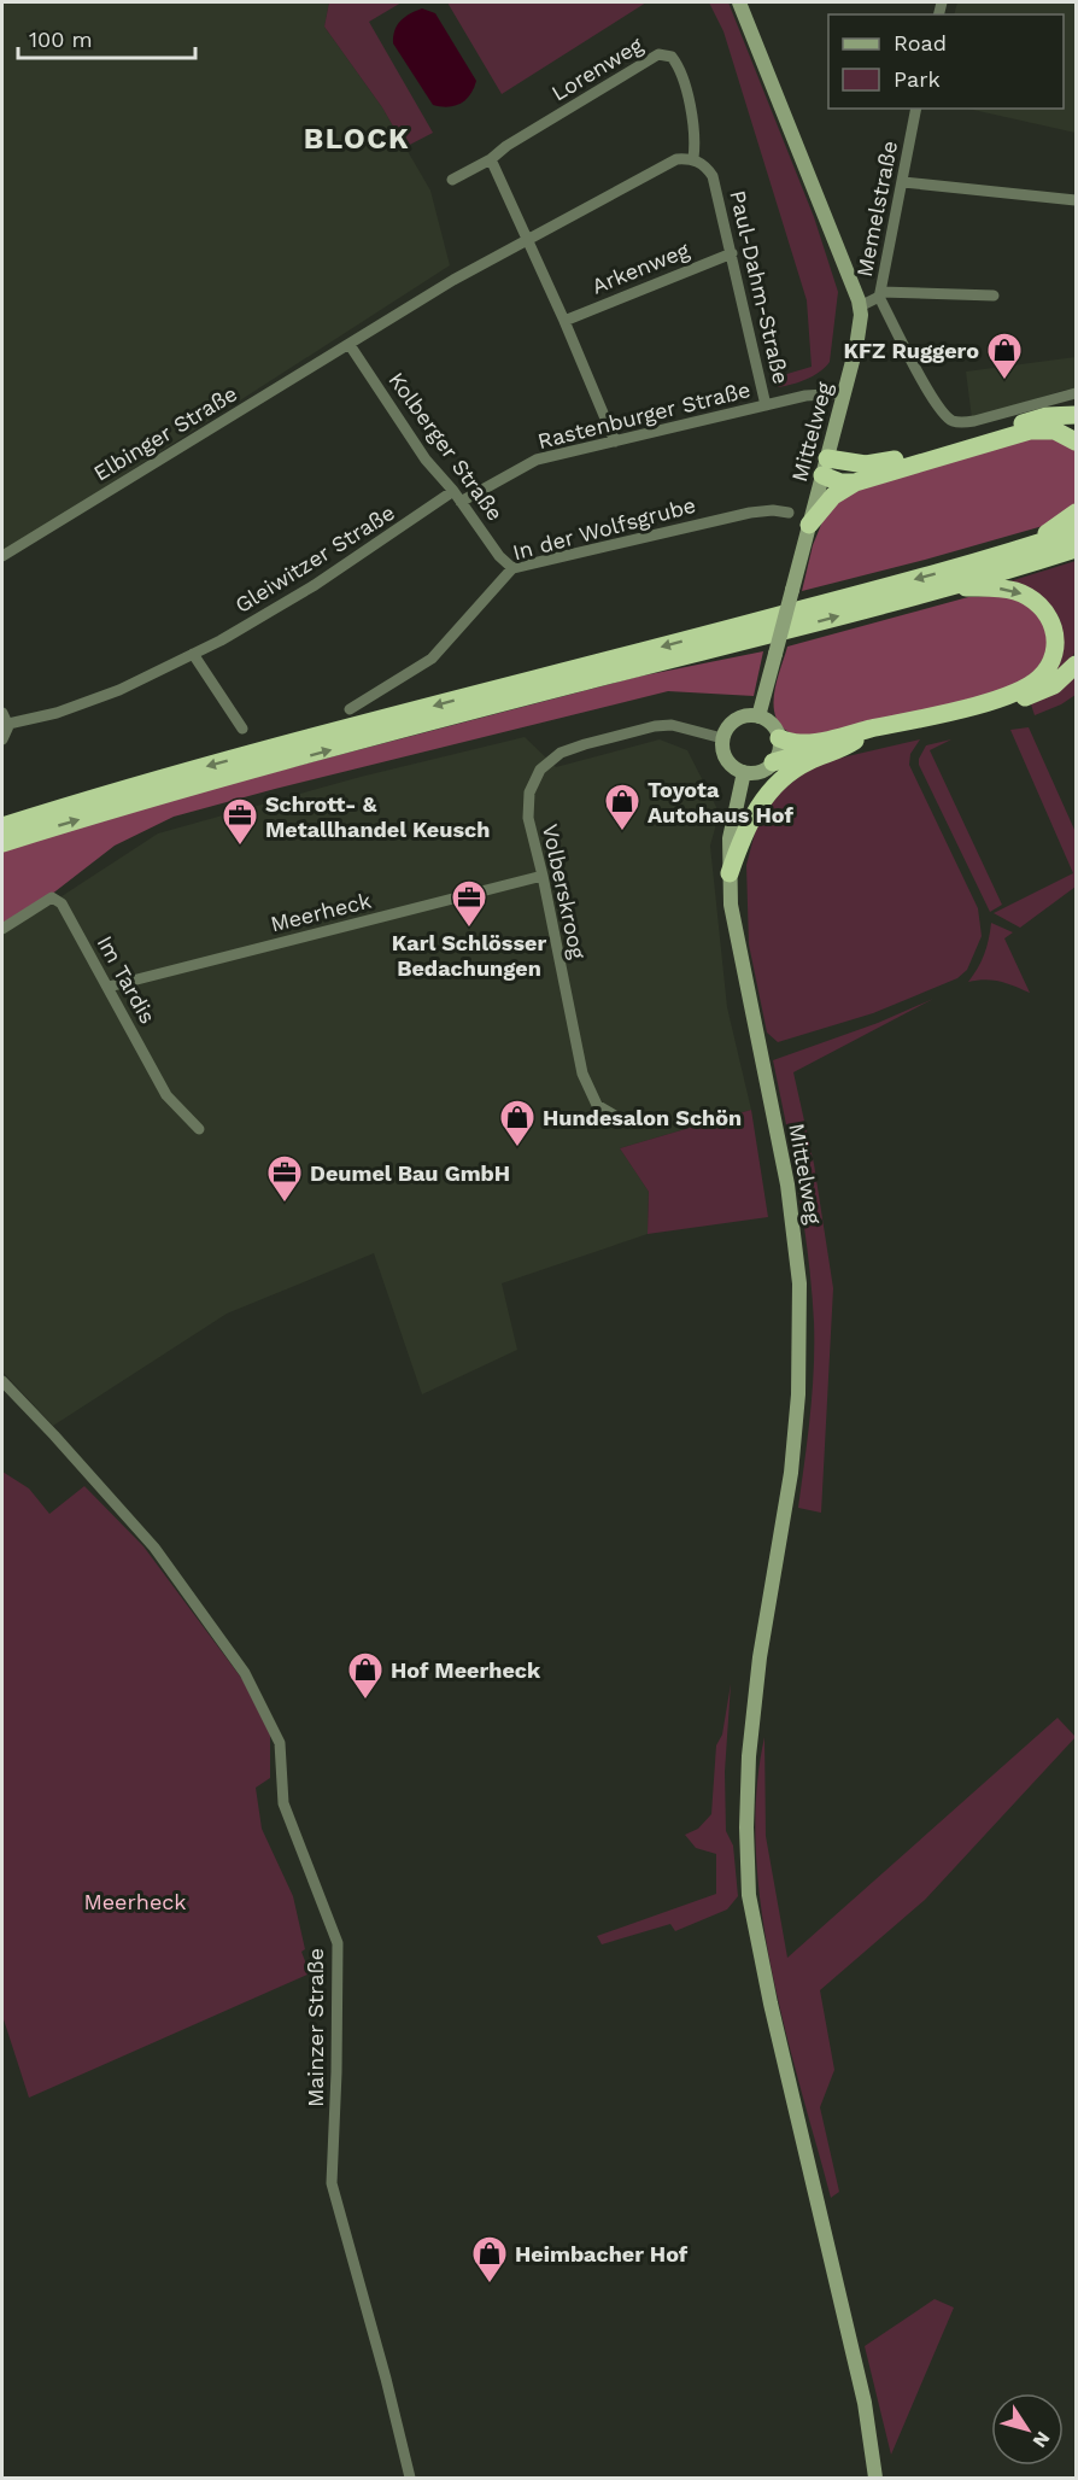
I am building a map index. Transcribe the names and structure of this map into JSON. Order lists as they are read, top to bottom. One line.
{"streets":{"main road":["Mittelweg"],"street":["Lorenweg","Memelstraße","Arkenweg","Paul-Dahm-Straße","Rastenburger Straße","Elbinger Straße","Kolberger Straße","In der Wolfsgrube","Gleiwitzer Straße","Volberskroog","Meerheck","Im Tardis","Mainzer Straße"]},"crossings":[["Lorenweg","Paul-Dahm-Straße"],["Memelstraße","Mittelweg"],["Arkenweg","Paul-Dahm-Straße"],["Paul-Dahm-Straße","Rastenburger Straße"],["Rastenburger Straße","Mittelweg"],["Rastenburger Straße","Kolberger Straße"],["Mittelweg","Volberskroog"],["Elbinger Straße","Kolberger Straße"],["Kolberger Straße","In der Wolfsgrube"],["Kolberger Straße","Gleiwitzer Straße"],["Volberskroog","Meerheck"],["Meerheck","Im Tardis"]],"districts":["BLOCK"],"parks":["Meerheck"],"places":{"shop":["KFZ Ruggero","Toyota Autohaus Hof","Hundesalon Schön","Hof Meerheck","Heimbacher Hof"],"office":["Schrott- & Metallhandel Keusch","Karl Schlösser Bedachungen","Deumel Bau GmbH"]},"legend":["Road","Park"],"scale_bar":"100 m","north":"bottom right"}
